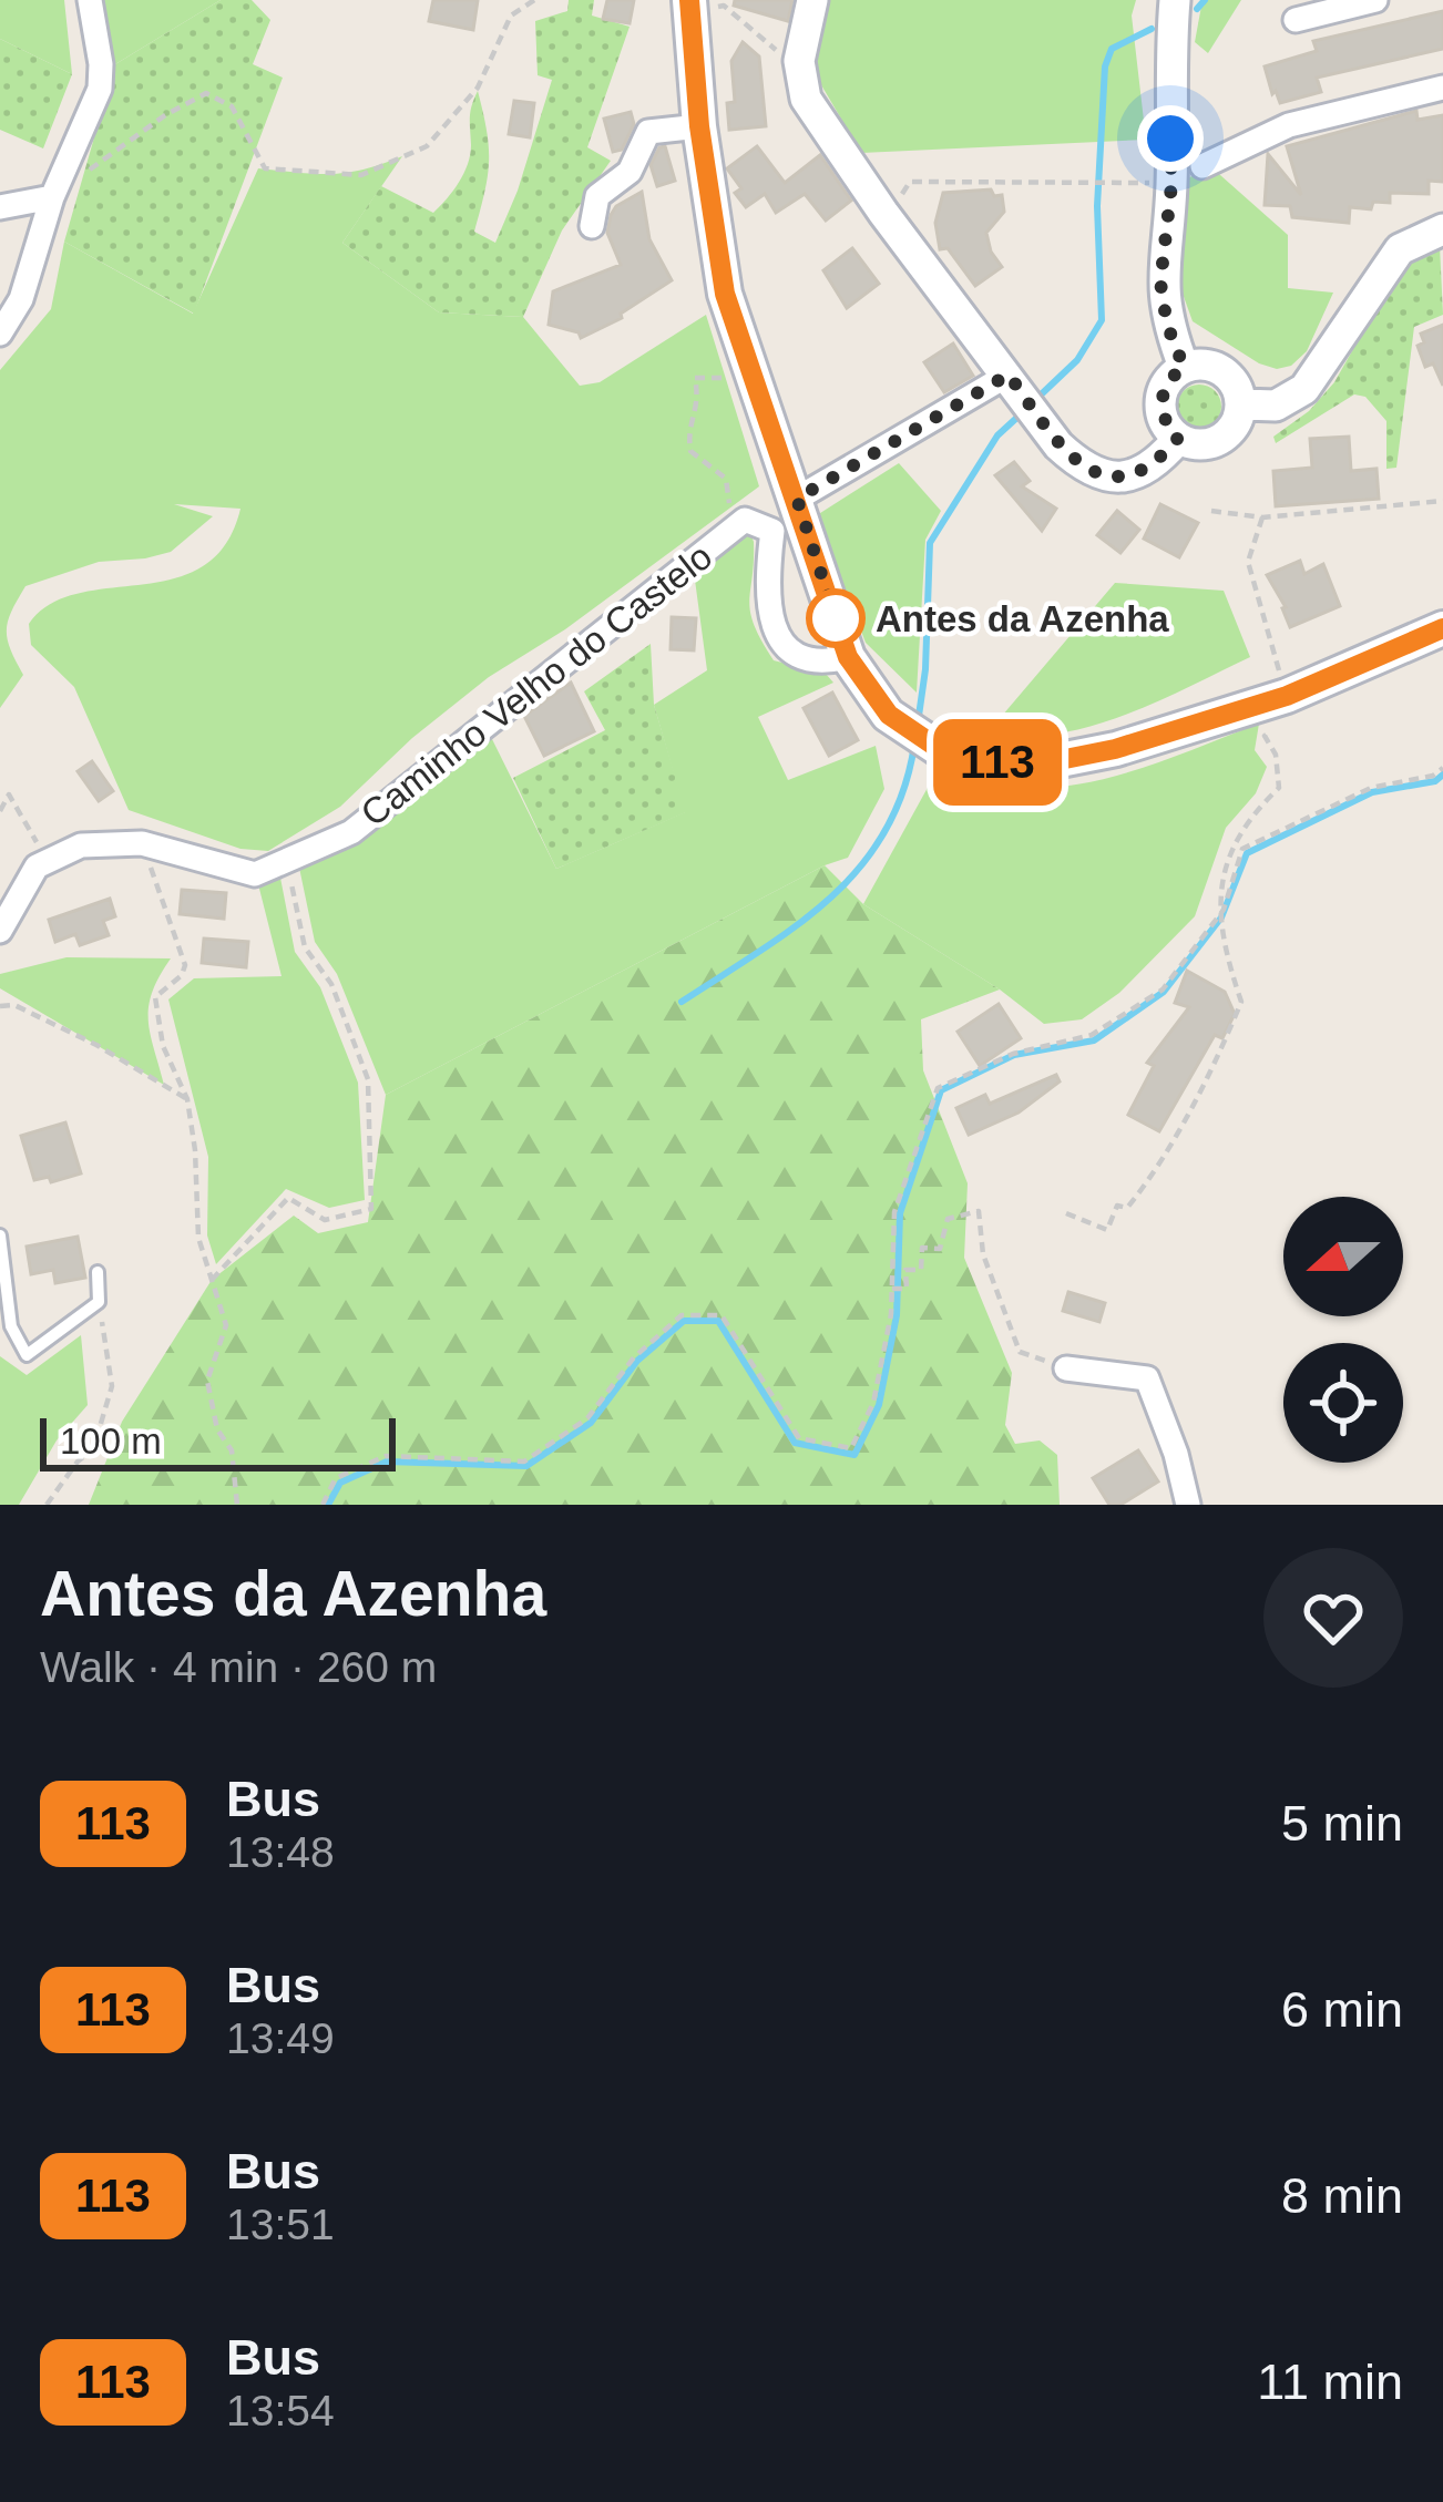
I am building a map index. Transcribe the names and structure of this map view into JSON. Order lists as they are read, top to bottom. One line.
{"streets":{"street":["Caminho Velho do Castelo"]},"places":["Antes da Azenha"],"lines":["bus line 113"],"scale_bar":"100 m","north":"left","page":{"on_map":"113","scale":"100 m","heading":["Antes da Azenha","Walk · 4 min · 260 m"],"list":[{"mark":"113","name":"Bus","note":"13:48","value":"5 min"},{"mark":"113","name":"Bus","note":"13:49","value":"6 min"},{"mark":"113","name":"Bus","note":"13:51","value":"8 min"},{"mark":"113","name":"Bus","note":"13:54","value":"11 min"}]}}
